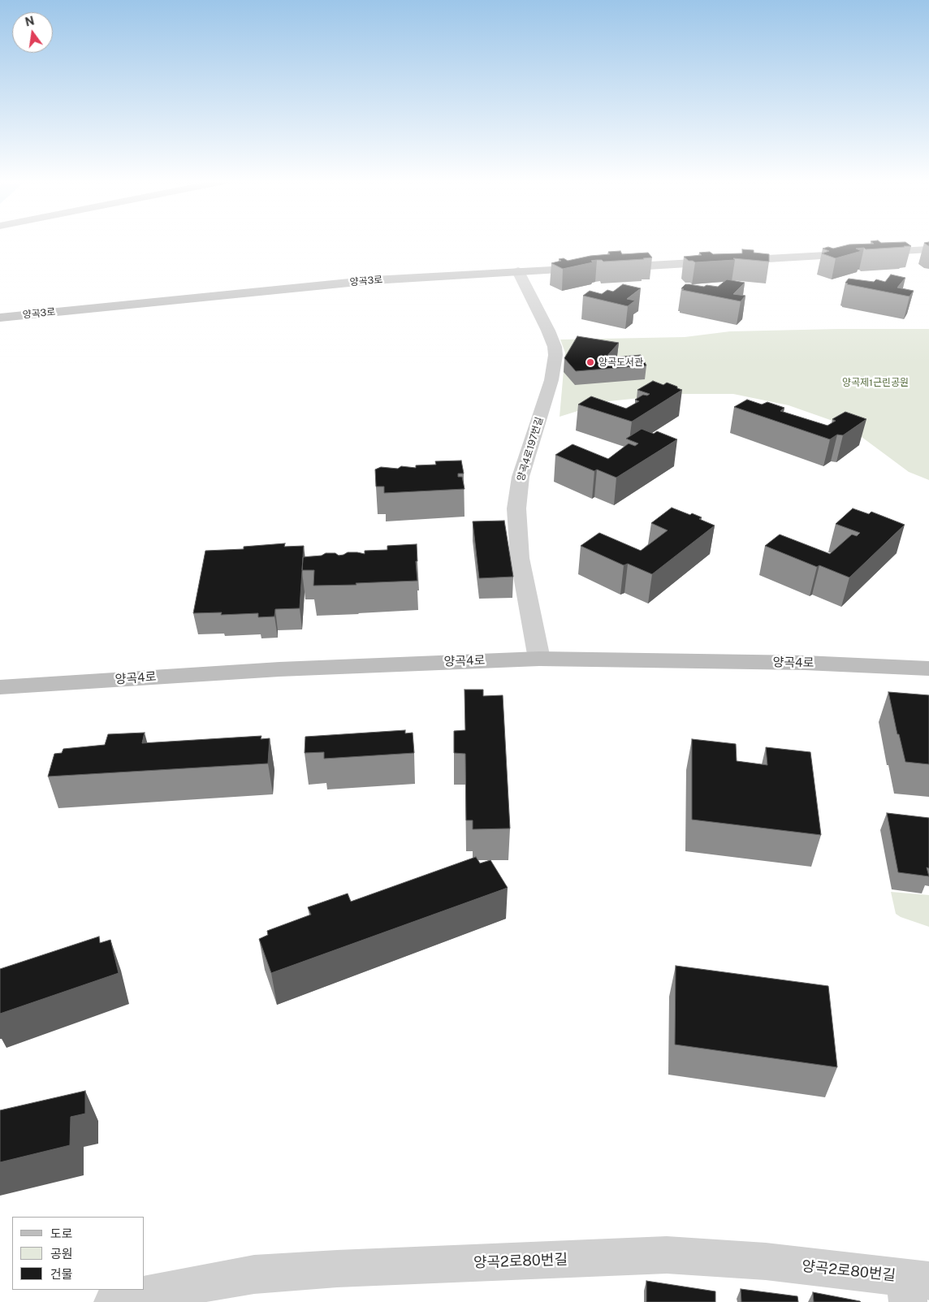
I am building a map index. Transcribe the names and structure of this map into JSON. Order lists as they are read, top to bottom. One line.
{"streets":{"street":["양곡3로","양곡4로197번길","양곡4로","양곡2로80번길"]},"crossings":[["양곡3로","양곡4로197번길"],["양곡4로197번길","양곡4로"]],"parks":["양곡제1근린공원"],"places":["양곡도서관"],"legend":["도로","공원","건물"],"north":"top"}
